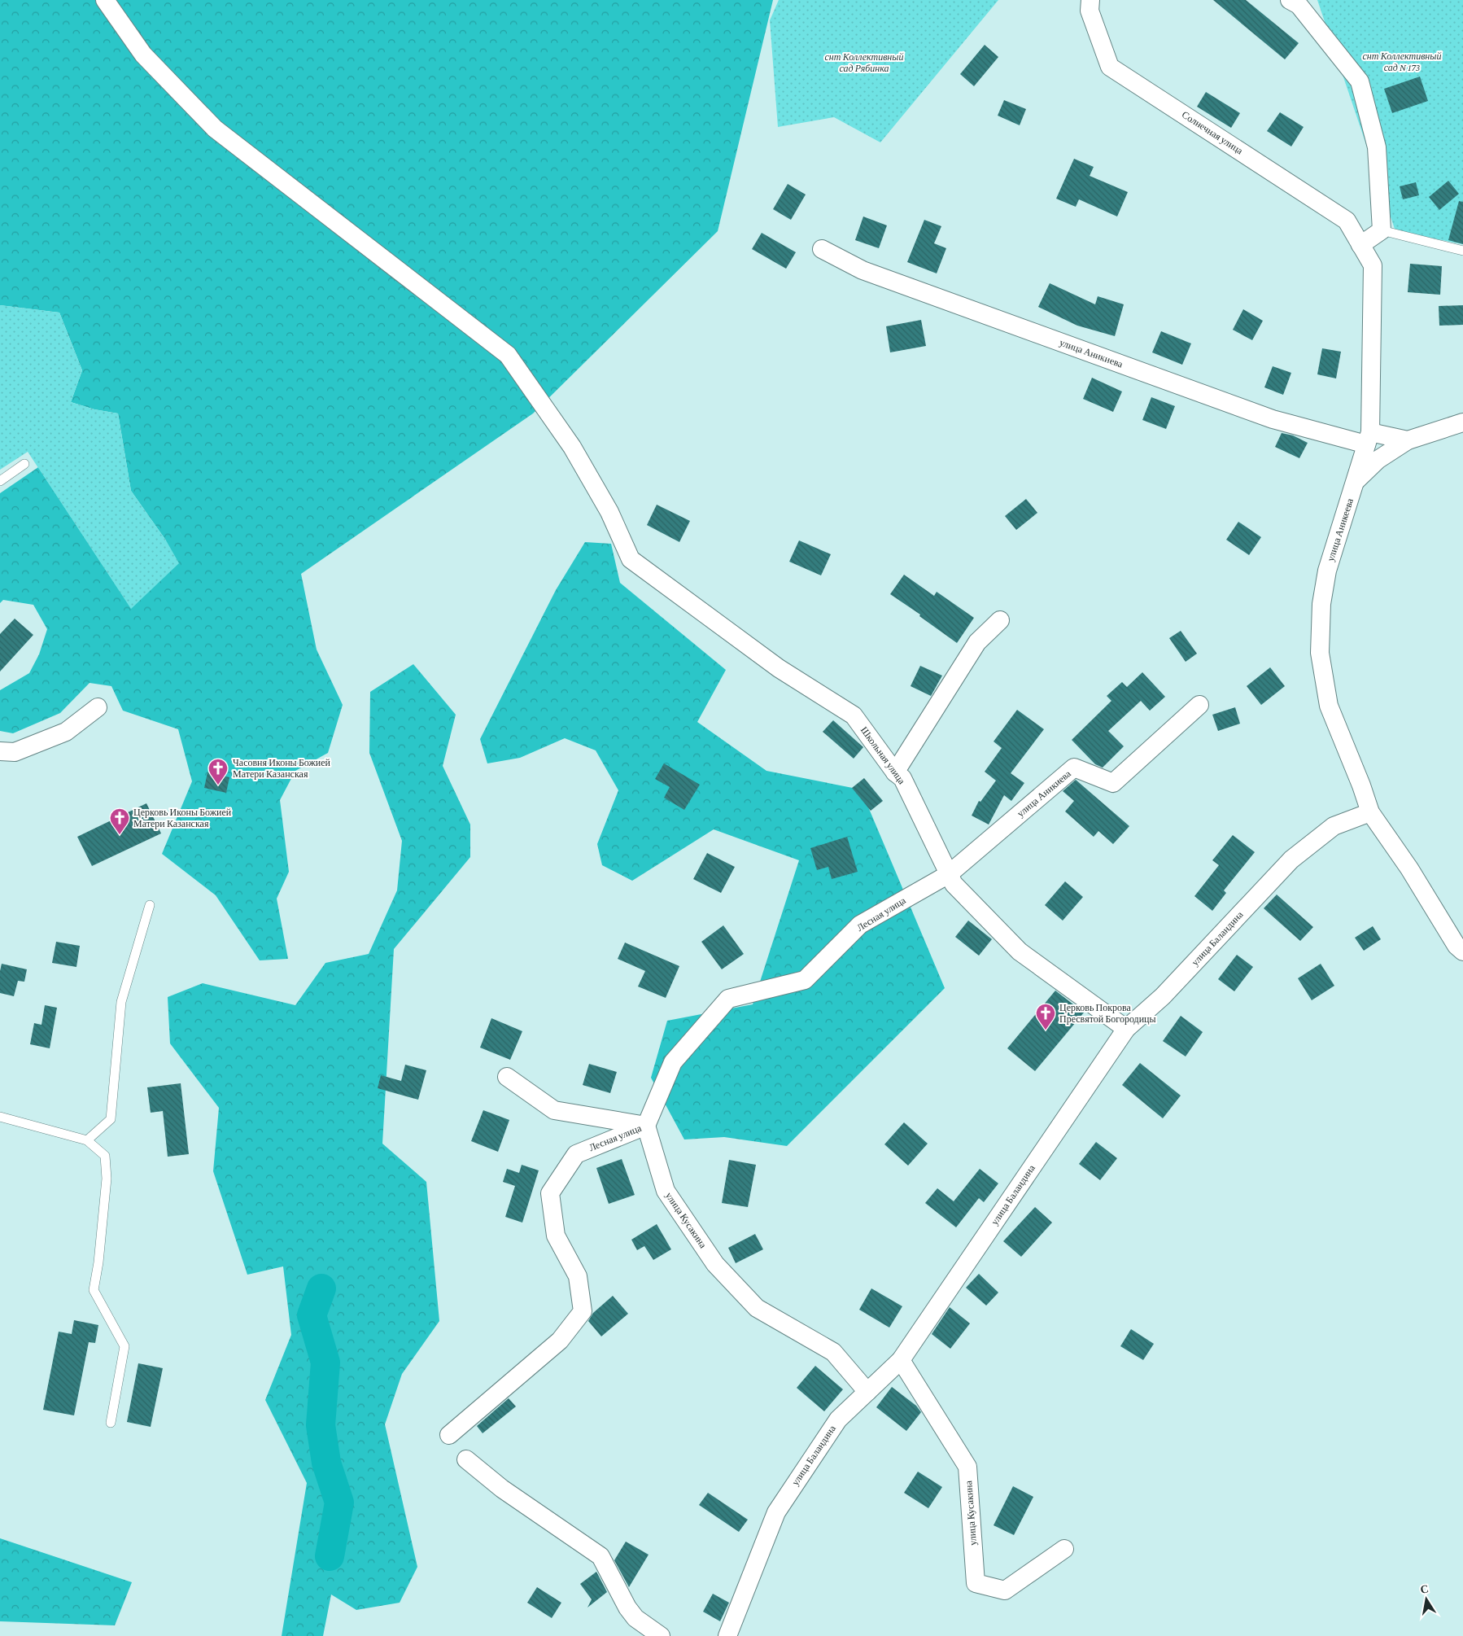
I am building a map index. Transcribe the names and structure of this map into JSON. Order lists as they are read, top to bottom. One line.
{"streets":{"street":["Солнечная улица","улица Аникиева","улица Аникеева","Школьная улица","Лесная улица","улица Баландина","улица Кусакина"]},"crossings":[["Солнечная улица","улица Аникеева"],["улица Аникиева","улица Аникеева"],["улица Аникиева","Школьная улица"],["улица Аникиева","Лесная улица"],["улица Аникеева","улица Баландина"],["Школьная улица","Лесная улица"],["Школьная улица","улица Баландина"],["Лесная улица","улица Кусакина"],["улица Баландина","улица Кусакина"]],"parks":["снт Коллективный сад N 173","снт Коллективный сад Рябинка"],"places":{"church":["Часовня Иконы Божией Матери Казанская","Церковь Иконы Божией Матери Казанская","Церковь Покрова Пресвятой Богородицы"]},"north":"top"}
